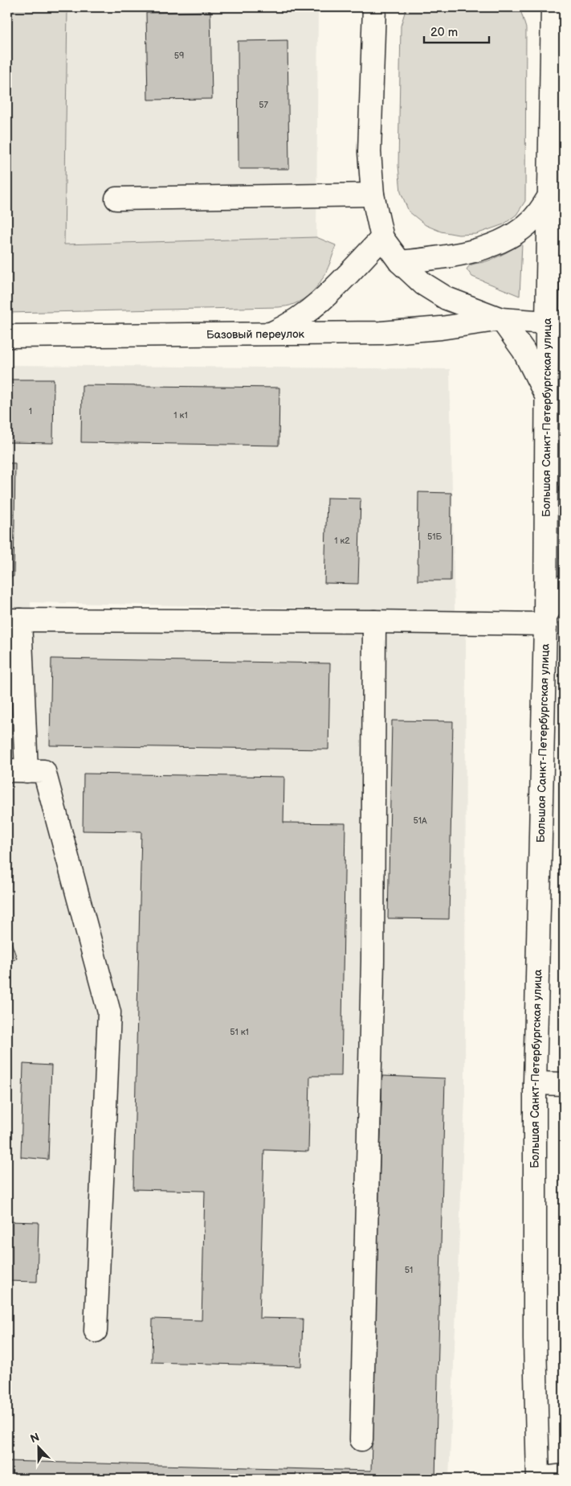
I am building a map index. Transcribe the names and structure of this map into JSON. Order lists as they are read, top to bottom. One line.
{"streets":{"main road":["Базовый переулок","Большая Санкт-Петербургская улица"]},"house_numbers":["59","57","1","1 к1","51Б","1 к2","51А","51 к1","51"],"scale_bar":"20 m","north":"top"}
